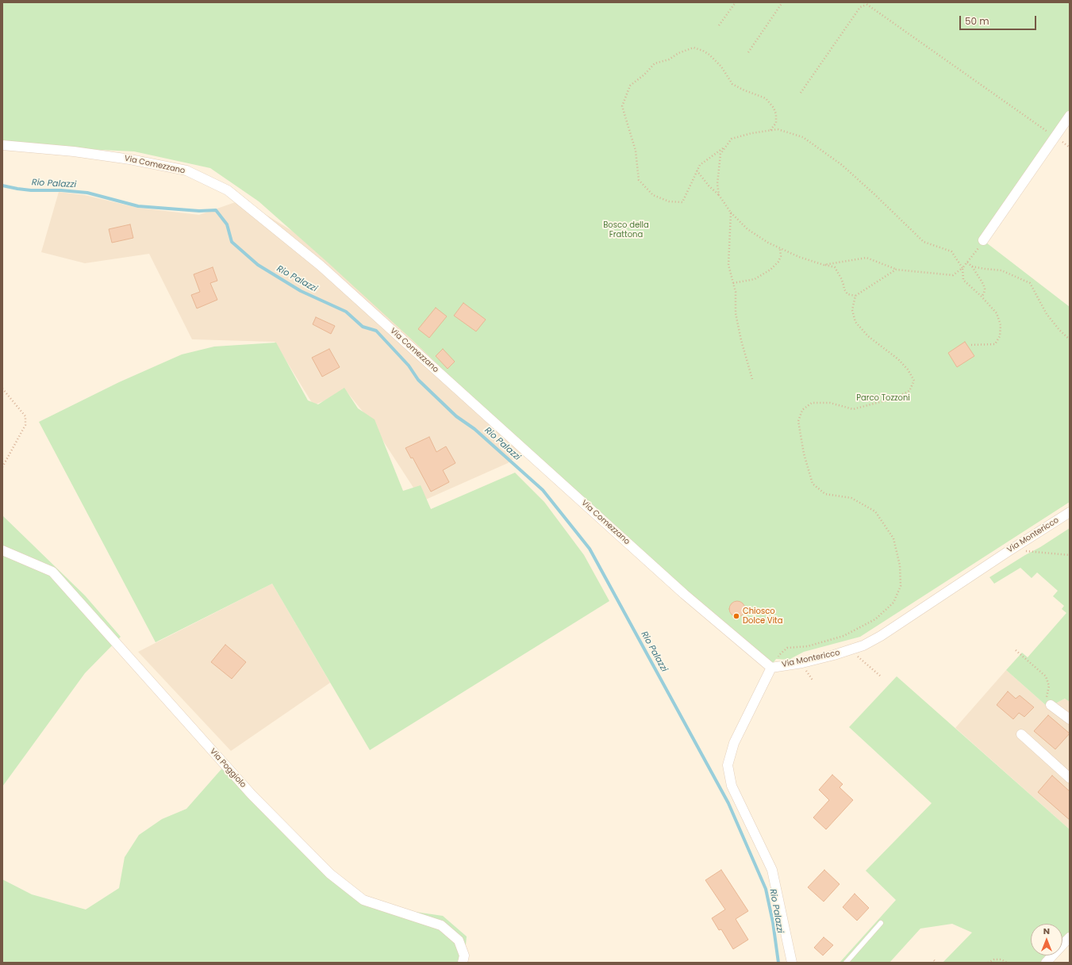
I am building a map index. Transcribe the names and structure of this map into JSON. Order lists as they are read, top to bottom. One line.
{"streets":{"street":["Via Comezzano","Via Montericco","Via Poggiolo"]},"crossings":[["Via Comezzano","Via Montericco"]],"water":["Rio Palazzi"],"parks":["Bosco della Frattona","Parco Tozzoni"],"places":["Chiosco Dolce Vita"],"scale_bar":"50 m","north":"top"}
